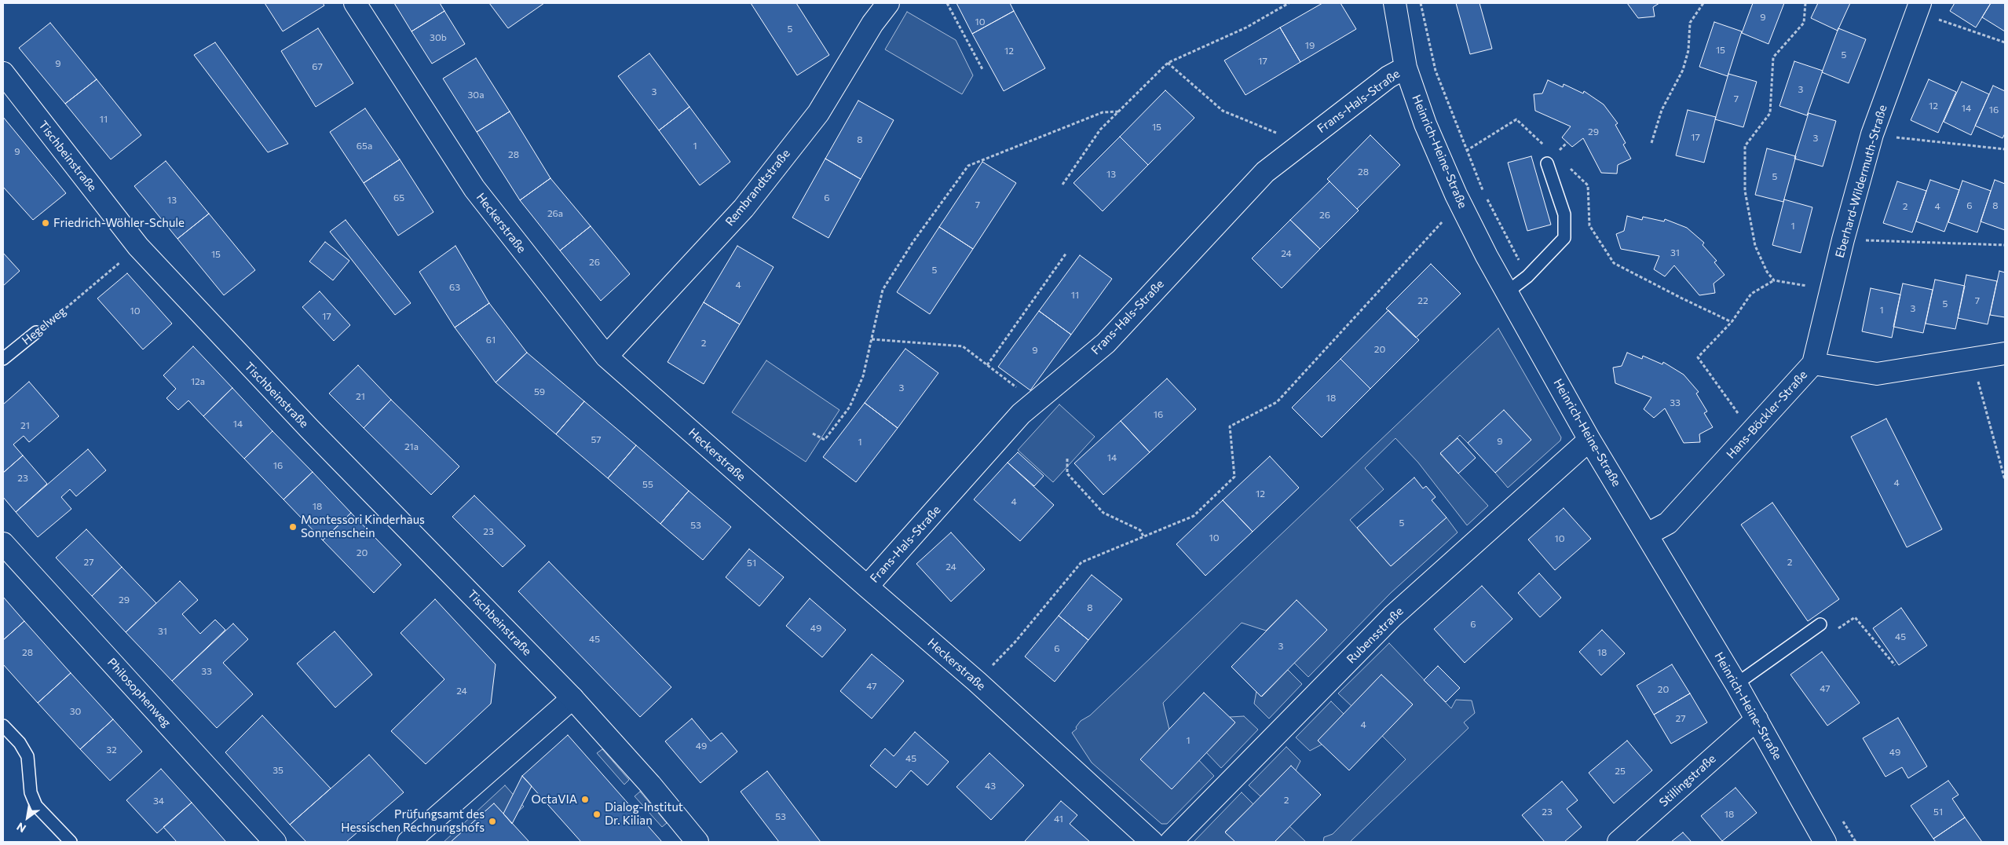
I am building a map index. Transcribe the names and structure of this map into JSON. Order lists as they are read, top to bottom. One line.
{"streets":{"street":["Frans-Hals-Straße","Heinrich-Heine-Straße","Tischbeinstraße","Eberhard-Wildermuth-Straße","Rembrandtstraße","Heckerstraße","Hans-Böckler-Straße","Rubensstraße","Philosophenweg","Stillingstraße"],"lane":["Hegelweg"]},"crossings":[["Frans-Hals-Straße","Heinrich-Heine-Straße"],["Frans-Hals-Straße","Heckerstraße"],["Heinrich-Heine-Straße","Hans-Böckler-Straße"],["Heinrich-Heine-Straße","Rubensstraße"],["Heinrich-Heine-Straße","Stillingstraße"],["Tischbeinstraße","Hegelweg"],["Eberhard-Wildermuth-Straße","Hans-Böckler-Straße"],["Rembrandtstraße","Heckerstraße"]],"places":["Friedrich-Wöhler-Schule","Montessori Kinderhaus Sonnenschein","OctaVIA","Dialog-Institut Dr. Kilian","Prüfungsamt des Hessischen Rechnungshofs"],"house_numbers":["9","10","5","30b","19","15","12","5","17","9","67","3","3","30a","7","12","14","16","11","15","29","17","3","8","65a","1","9","28","28","13","5","65","6","13","7","6","8","2","4","26a","26","1","31","24","15","26","5","4","63","11","22","7","5","3","1","10","17","61","2","20","9","12a","3","59","21","18","33","16","14","21","57","9","1","21a","14","16","23","4","55","12","4","18","5","53","23","10","10","20","27","2","51","24","29","8","6","49","31","45","45","3","6","28","18","33","47","47","20","24","30","27","4","1","49","32","49","45","35","25","43","2","34","23","51","18","53","41"],"north":"bottom left"}
